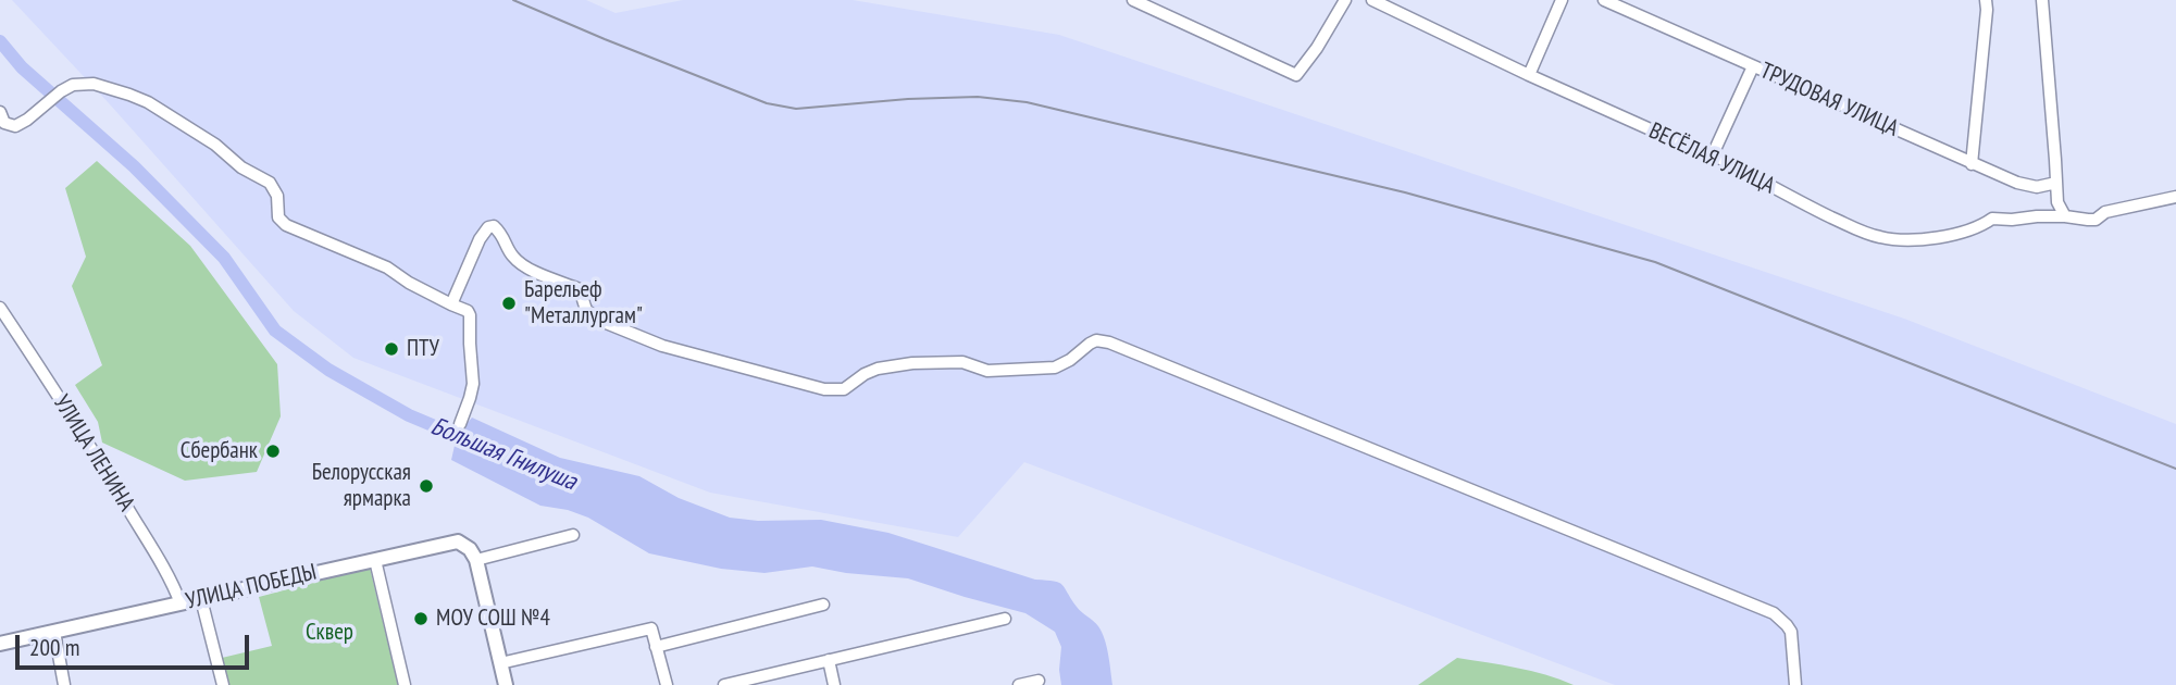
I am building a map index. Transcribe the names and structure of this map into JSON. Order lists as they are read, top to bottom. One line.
{"streets":{"main road":["УЛИЦА ПОБЕДЫ"],"street":["ТРУДОВАЯ УЛИЦА","ВЕСЁЛАЯ УЛИЦА","УЛИЦА ЛЕНИНА"]},"crossings":[["УЛИЦА ЛЕНИНА","УЛИЦА ПОБЕДЫ"]],"water":["Большая Гнилуша"],"parks":["Сквер"],"places":["Барельеф \"Металлургам\"","ПТУ","Сбербанк","Белорусская ярмарка","МОУ СОШ №4"],"scale_bar":"200 m"}
